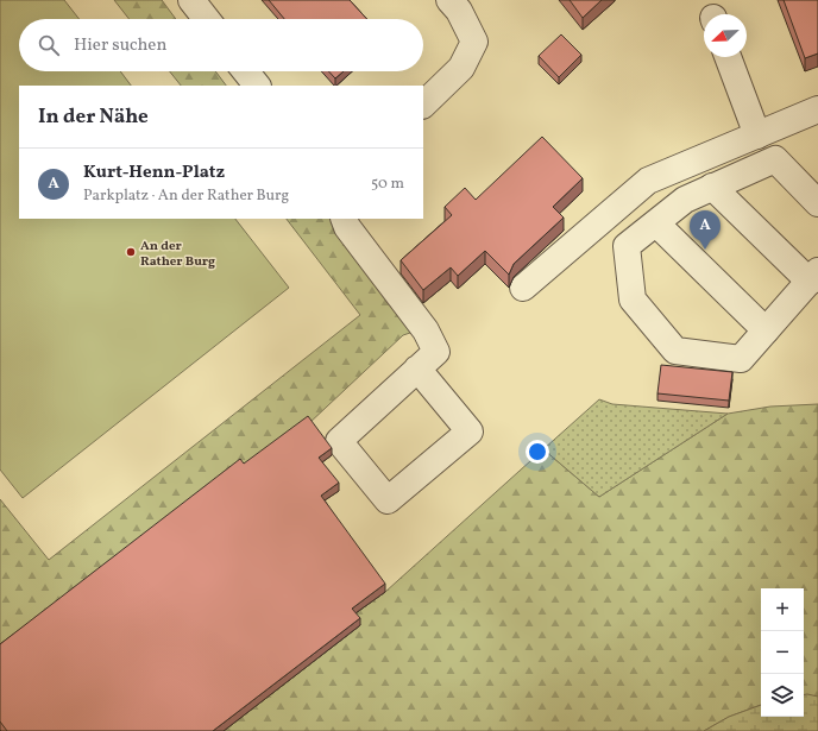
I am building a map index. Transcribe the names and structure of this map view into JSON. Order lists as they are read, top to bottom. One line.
{"places":["An der Rather Burg"],"north":"bottom left","page":{"search":"Hier suchen","heading":"In der Nähe","list":[{"mark":"A","name":"Kurt-Henn-Platz","note":"Parkplatz · An der Rather Burg","value":"50 m"}],"pins":"A","map_buttons":["+","−"]}}
